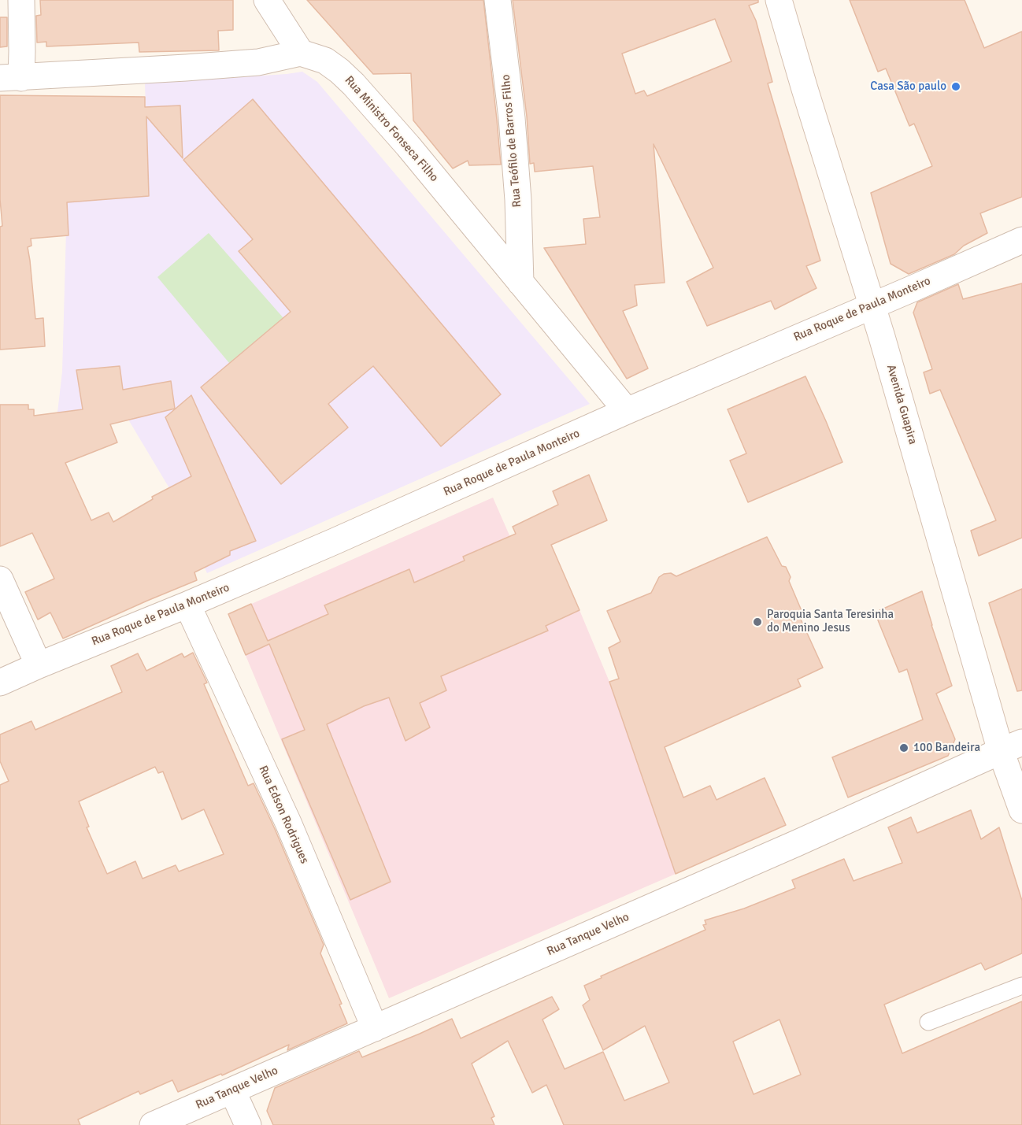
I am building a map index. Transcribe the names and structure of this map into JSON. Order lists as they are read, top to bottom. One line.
{"streets":{"street":["Rua Ministro Fonseca Filho","Rua Teófilo de Barros Filho","Rua Roque de Paula Monteiro","Avenida Guapira","Rua Edson Rodrigues","Rua Tanque Velho"]},"crossings":[["Rua Ministro Fonseca Filho","Rua Teófilo de Barros Filho"],["Rua Ministro Fonseca Filho","Rua Roque de Paula Monteiro"],["Rua Roque de Paula Monteiro","Avenida Guapira"],["Rua Roque de Paula Monteiro","Rua Edson Rodrigues"],["Avenida Guapira","Rua Tanque Velho"],["Rua Edson Rodrigues","Rua Tanque Velho"]],"places":["Casa São paulo","Paroquia Santa Teresinha do Menino Jesus","100 Bandeira"]}
